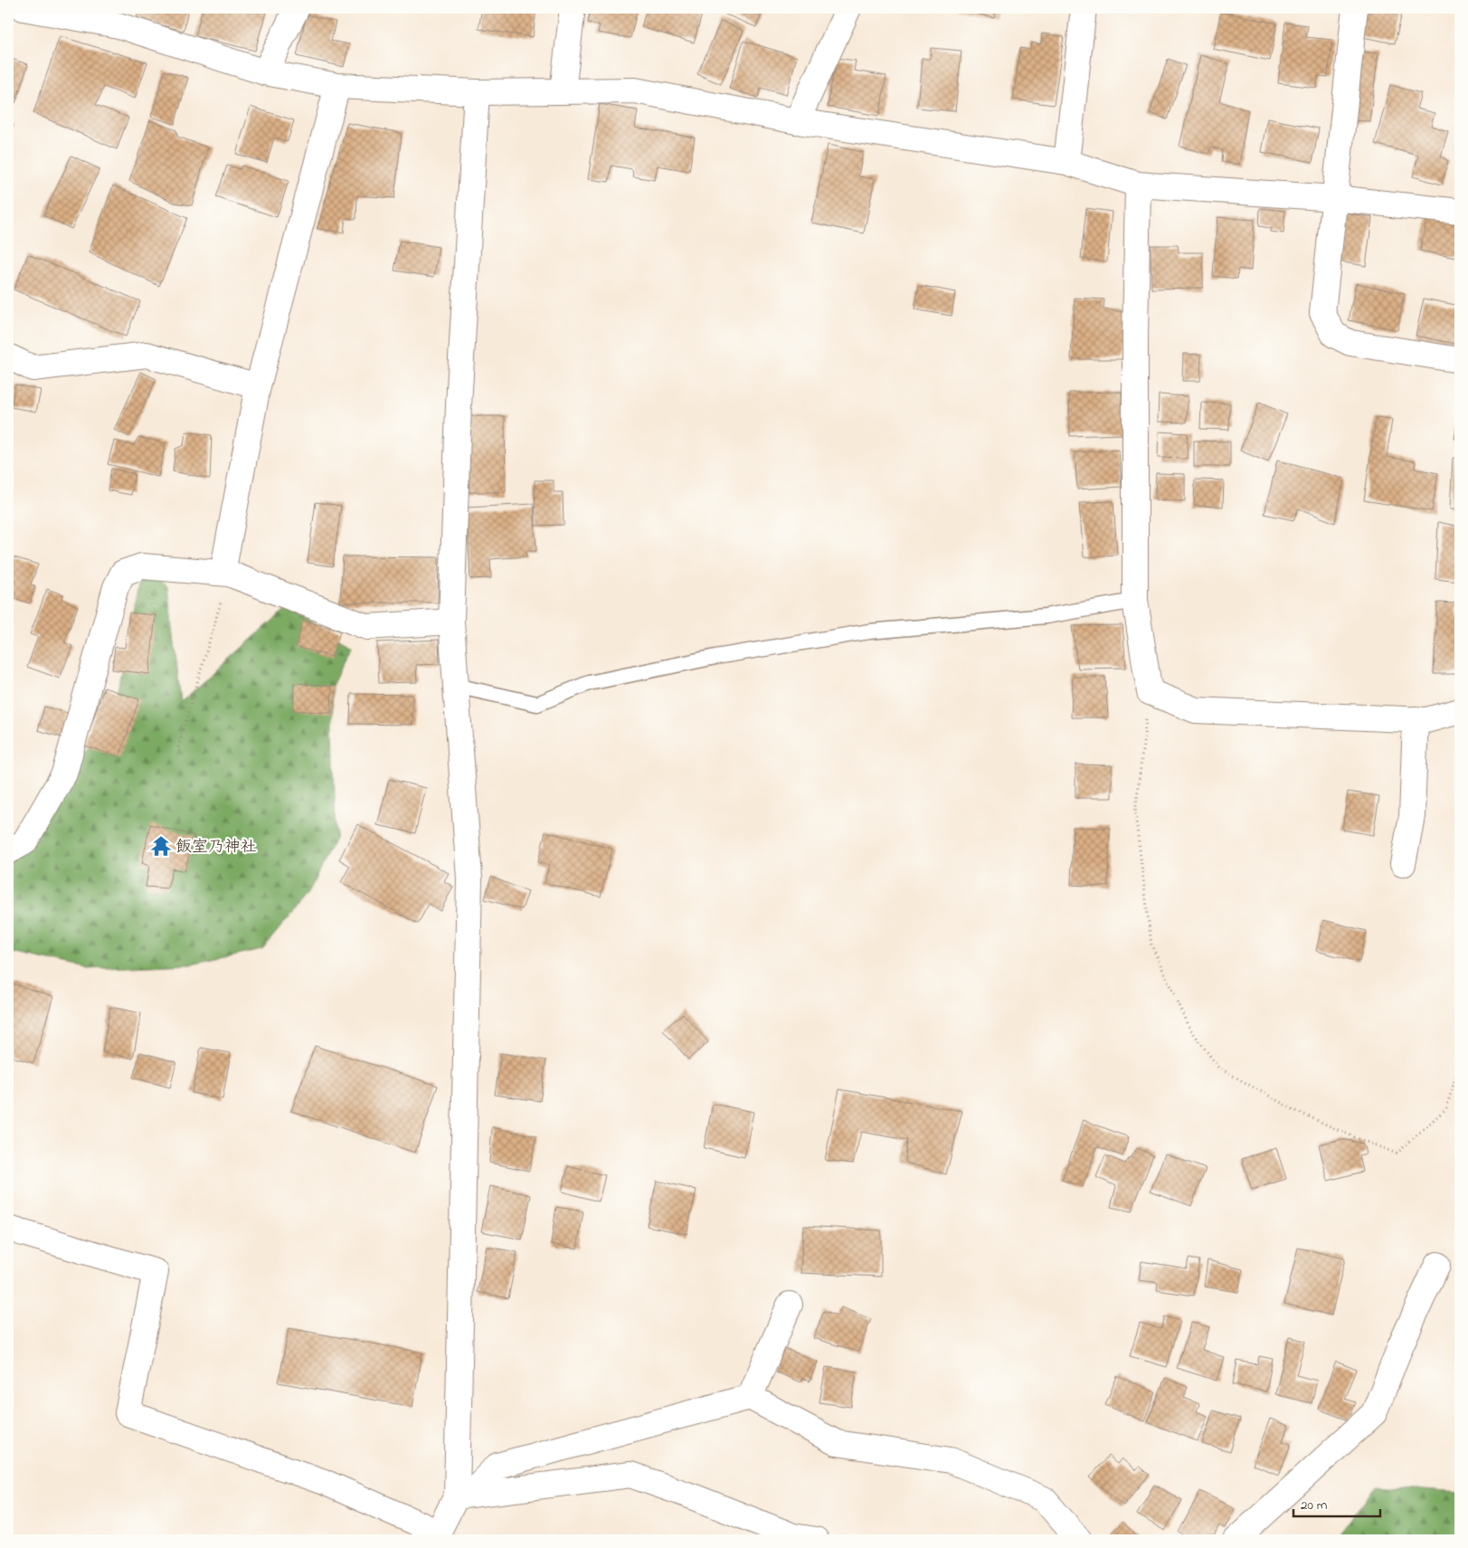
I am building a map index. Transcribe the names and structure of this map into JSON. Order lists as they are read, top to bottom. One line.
{"places":{"temple":["飯室乃神社"]},"scale_bar":"20 m"}
